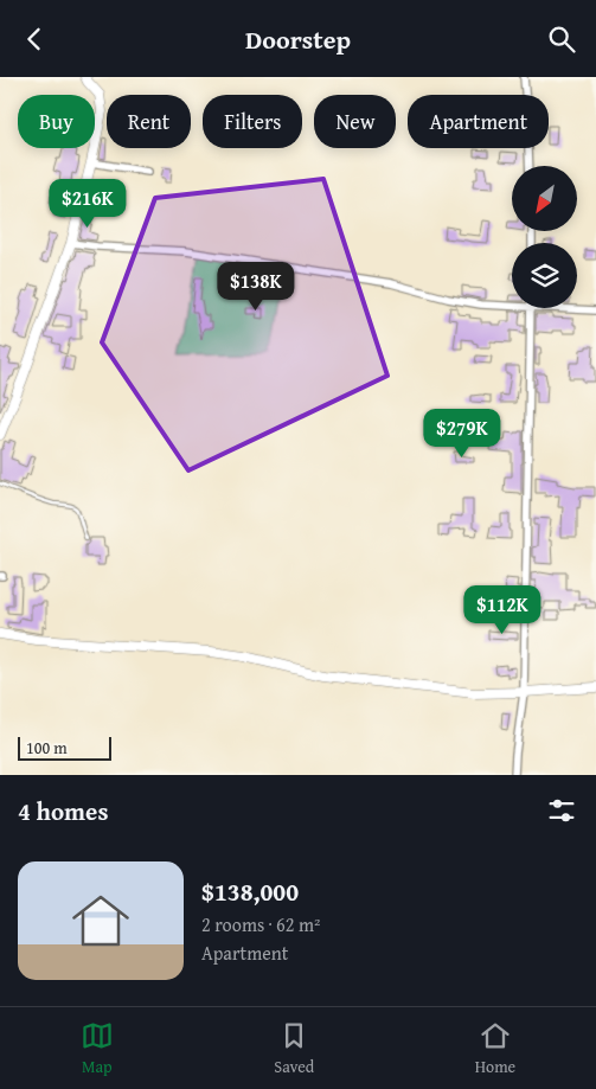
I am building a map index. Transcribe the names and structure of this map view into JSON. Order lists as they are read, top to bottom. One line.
{"scale_bar":"100 m","north":"bottom left","page":{"header":"Doorstep","chip":["Buy","Rent","Filters","New","Apartment"],"price":["$216K","$138K","$279K","$112K"],"scale":"100 m","heading":"4 homes","list":[{"name":"$138,000","note":"2 rooms · 62 m² · Apartment"}],"tabs":["Map","Saved","Home"]}}
